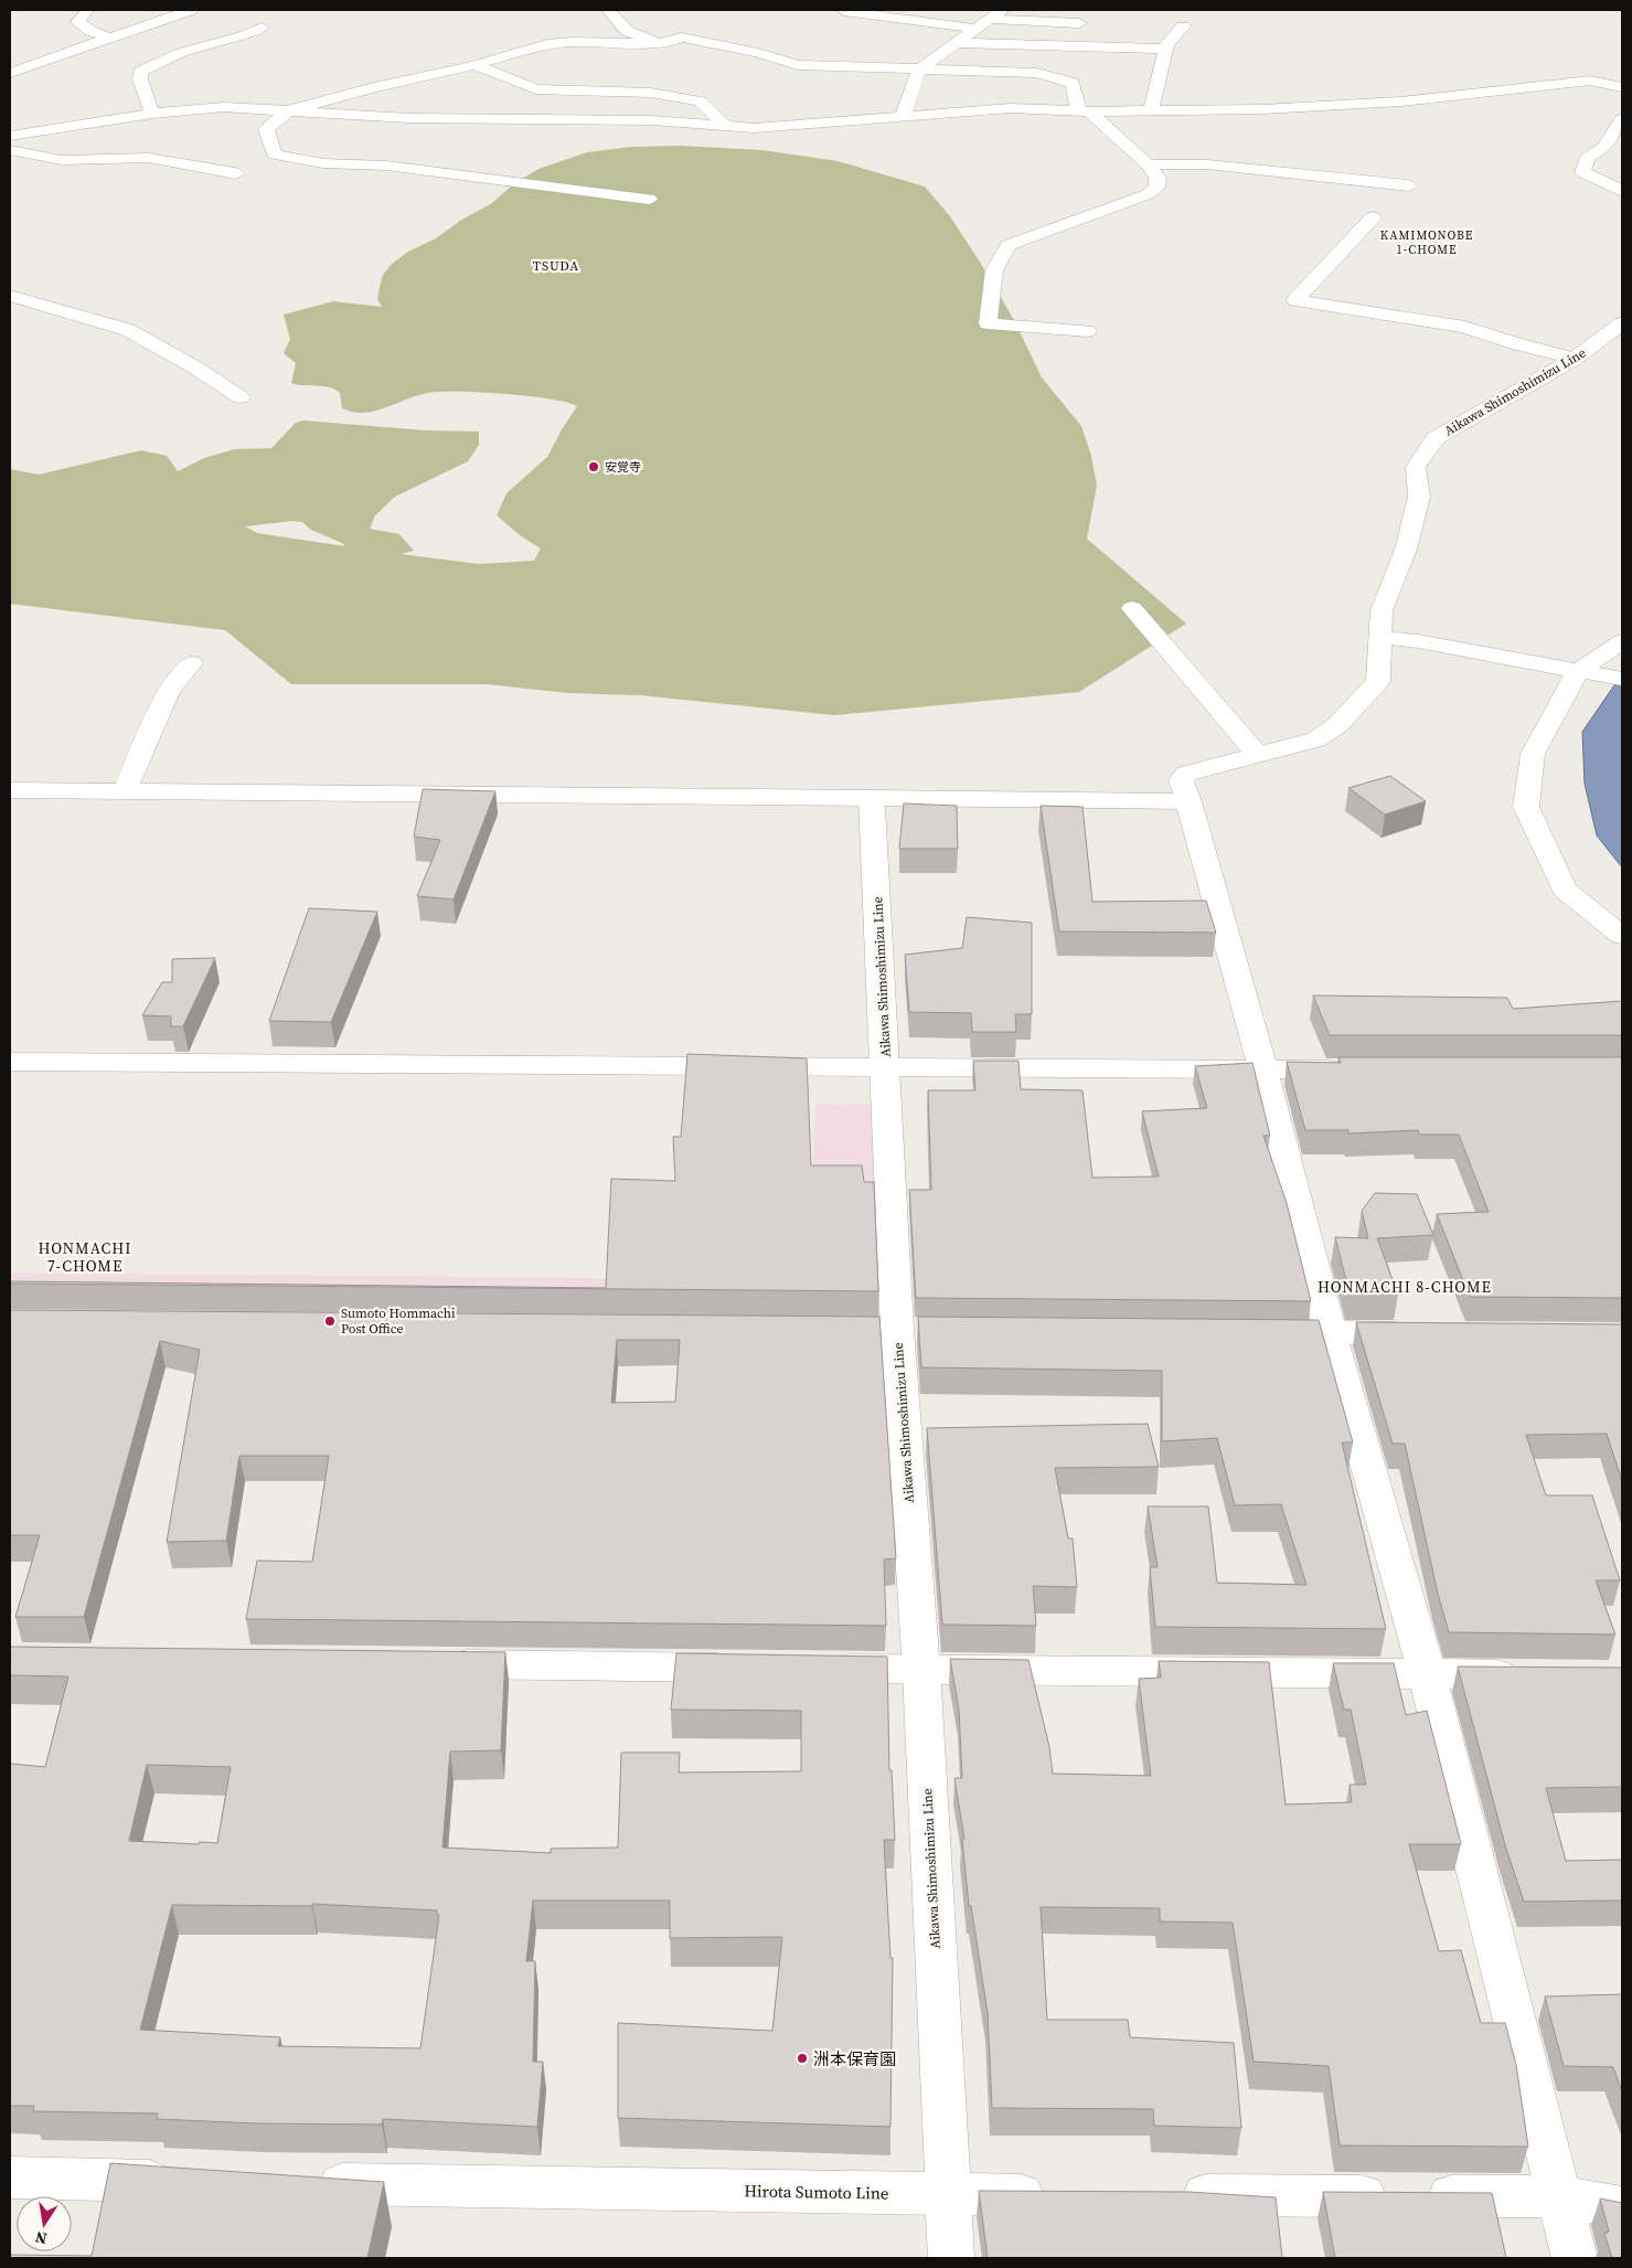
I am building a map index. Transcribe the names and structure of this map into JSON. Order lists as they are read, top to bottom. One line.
{"streets":{"street":["Aikawa Shimoshimizu Line","Hirota Sumoto Line"]},"crossings":[["Aikawa Shimoshimizu Line","Hirota Sumoto Line"]],"districts":["KAMIMONOBE 1-CHOME","TSUDA","HONMACHI 7-CHOME","HONMACHI 8-CHOME"],"places":["安覚寺","Sumoto Hommachi Post Office","洲本保育園"],"north":"bottom"}
